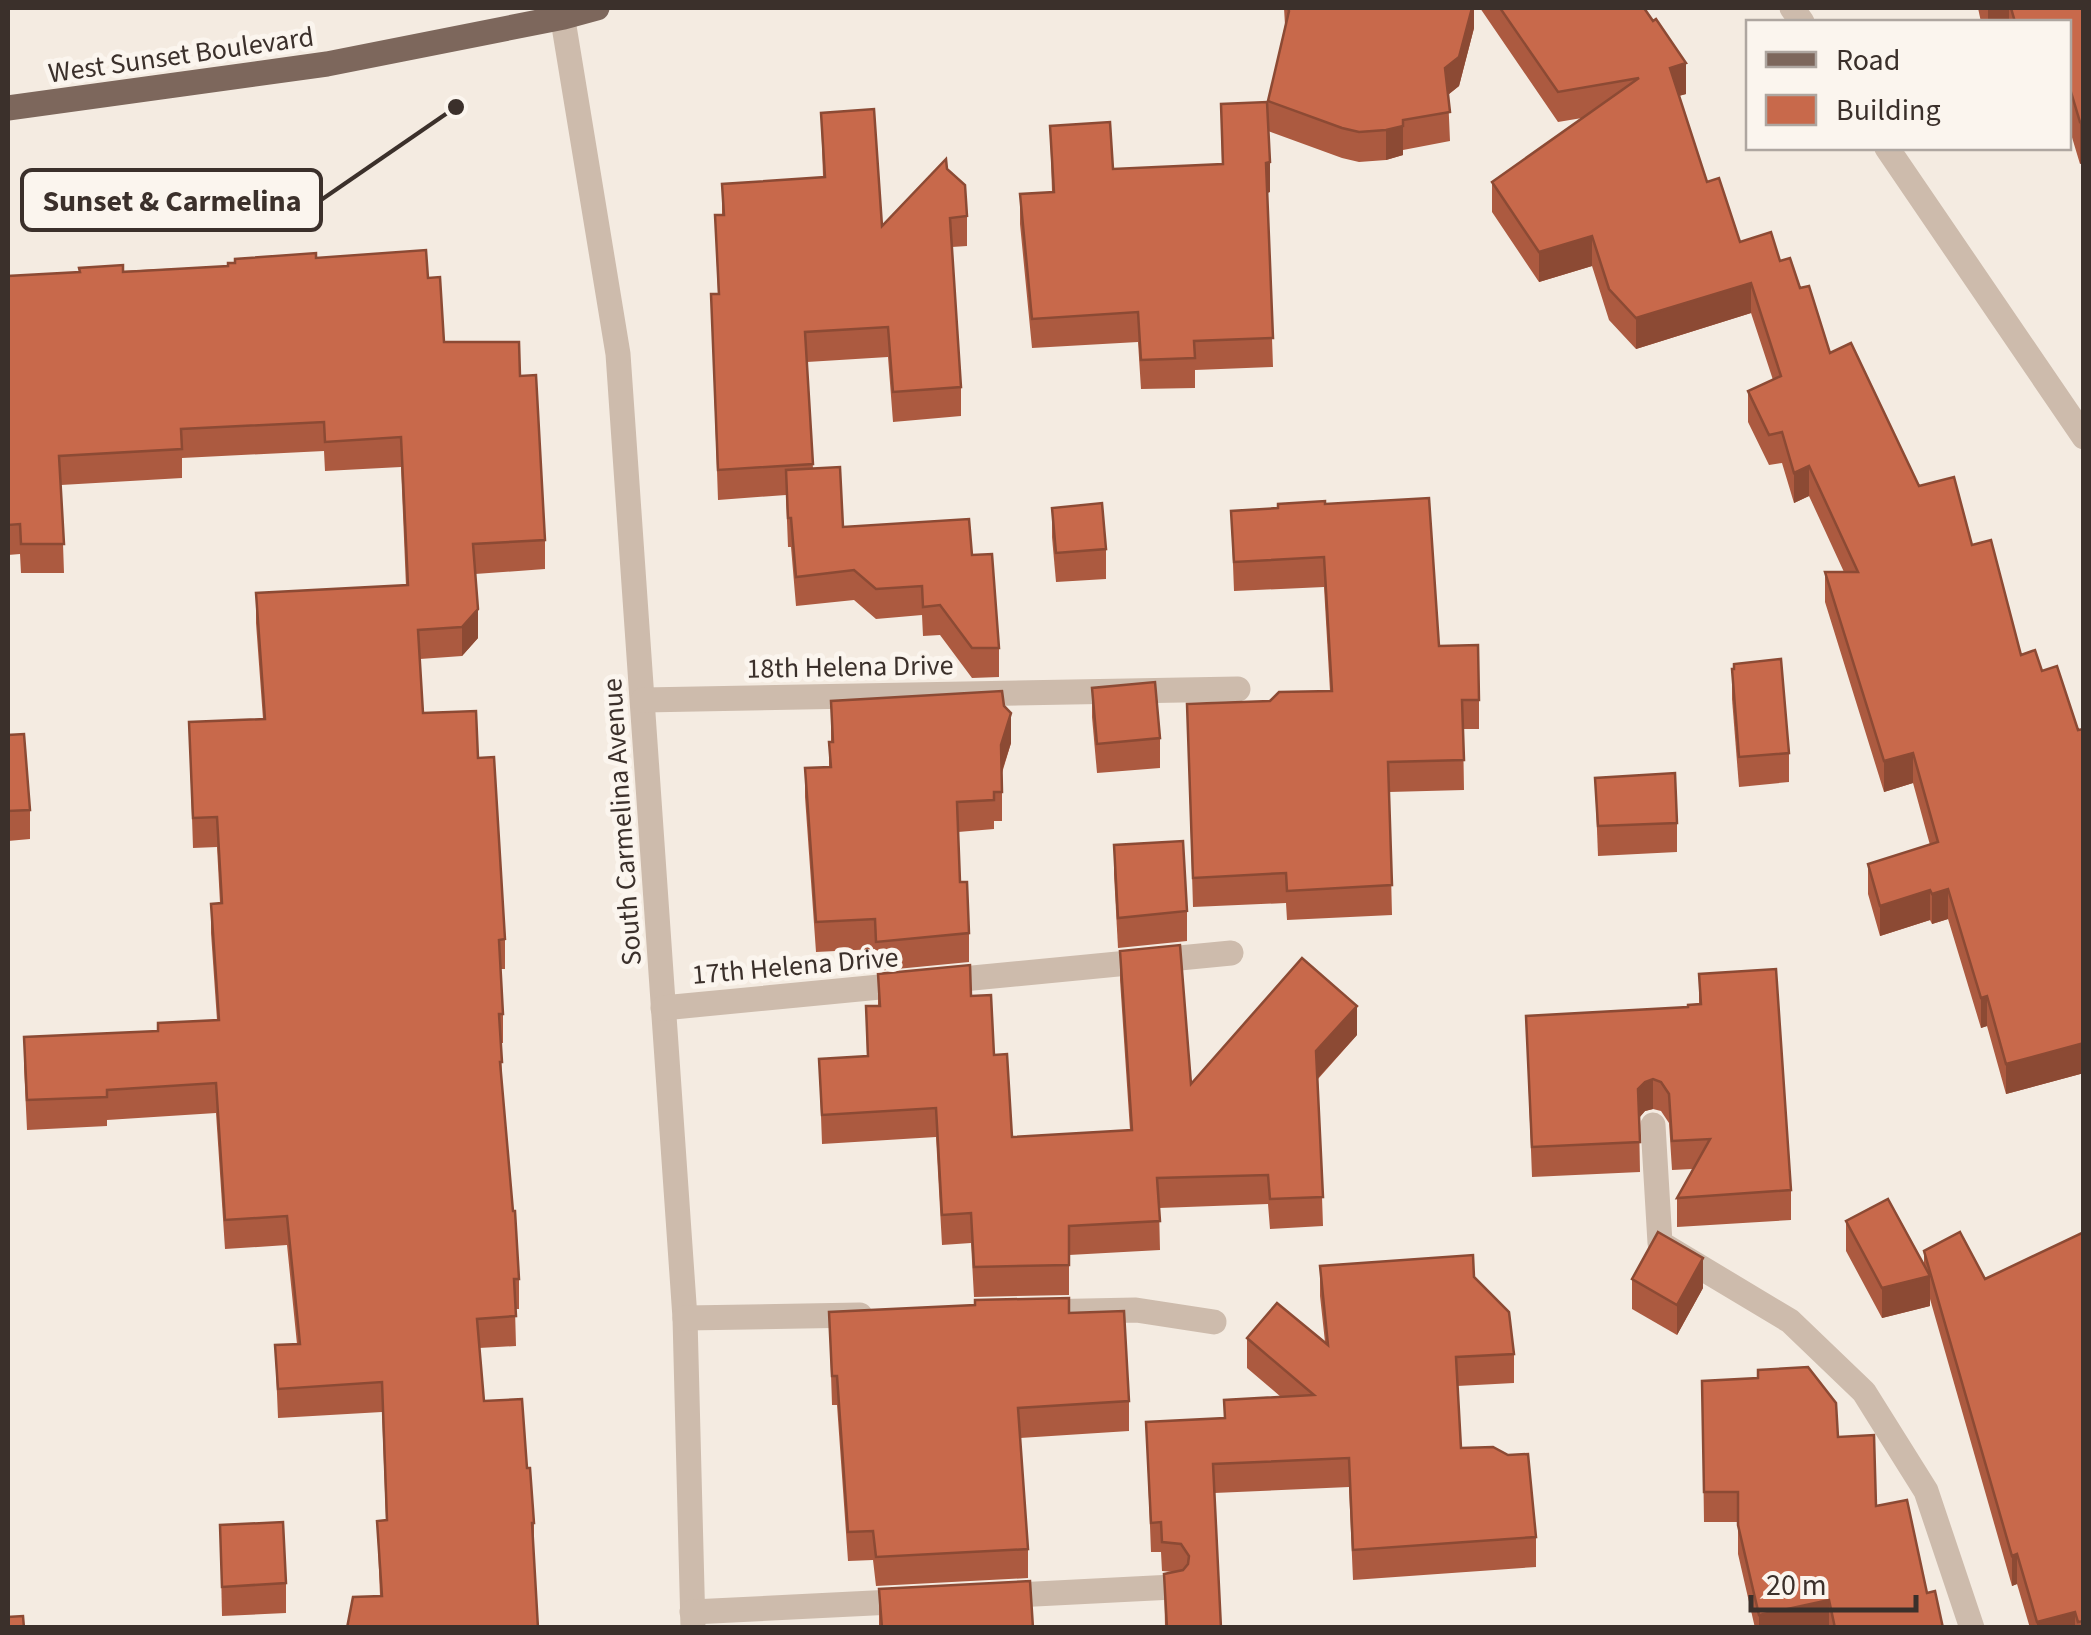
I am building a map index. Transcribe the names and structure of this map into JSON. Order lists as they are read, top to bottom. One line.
{"streets":{"main road":["West Sunset Boulevard"],"street":["18th Helena Drive","South Carmelina Avenue","17th Helena Drive"]},"crossings":[["West Sunset Boulevard","South Carmelina Avenue"],["18th Helena Drive","South Carmelina Avenue"],["South Carmelina Avenue","17th Helena Drive"]],"places":["Sunset & Carmelina"],"legend":["Road","Building"],"scale_bar":"20 m"}
